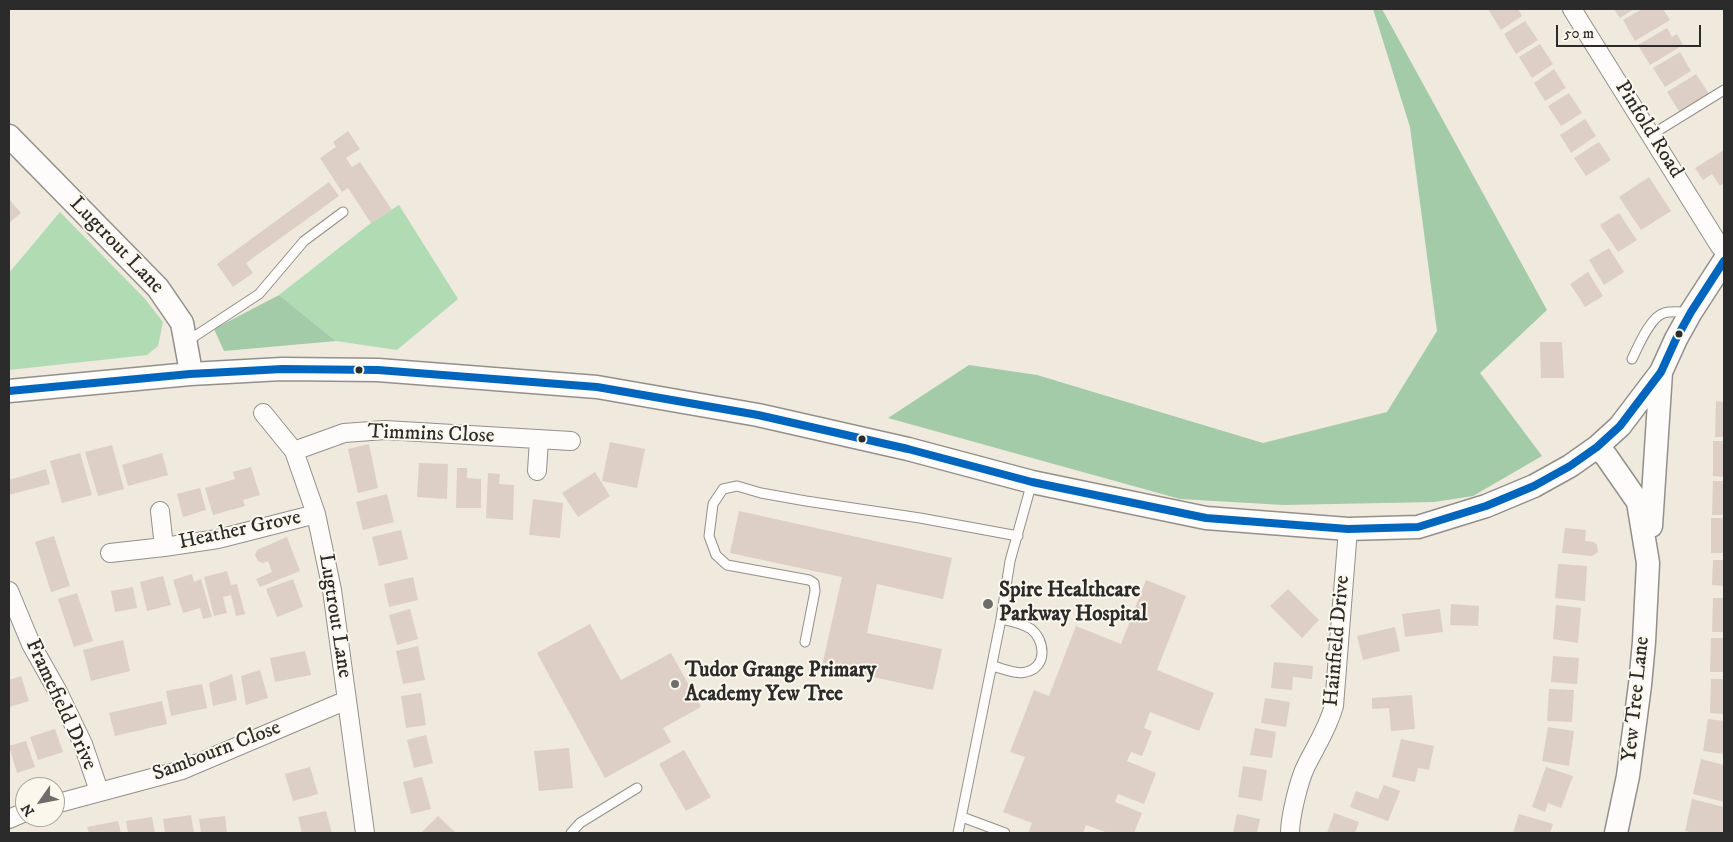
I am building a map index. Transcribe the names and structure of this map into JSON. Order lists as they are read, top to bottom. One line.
{"streets":{"street":["Pinfold Road","Lugtrout Lane","Timmins Close","Heather Grove","Hainfield Drive","Yew Tree Lane","Framefield Drive","Sambourn Close"]},"crossings":[["Lugtrout Lane","Timmins Close"],["Lugtrout Lane","Heather Grove"],["Lugtrout Lane","Sambourn Close"],["Framefield Drive","Sambourn Close"]],"places":["Spire Healthcare Parkway Hospital","Tudor Grange Primary Academy Yew Tree"],"scale_bar":"50 m","north":"bottom left"}
